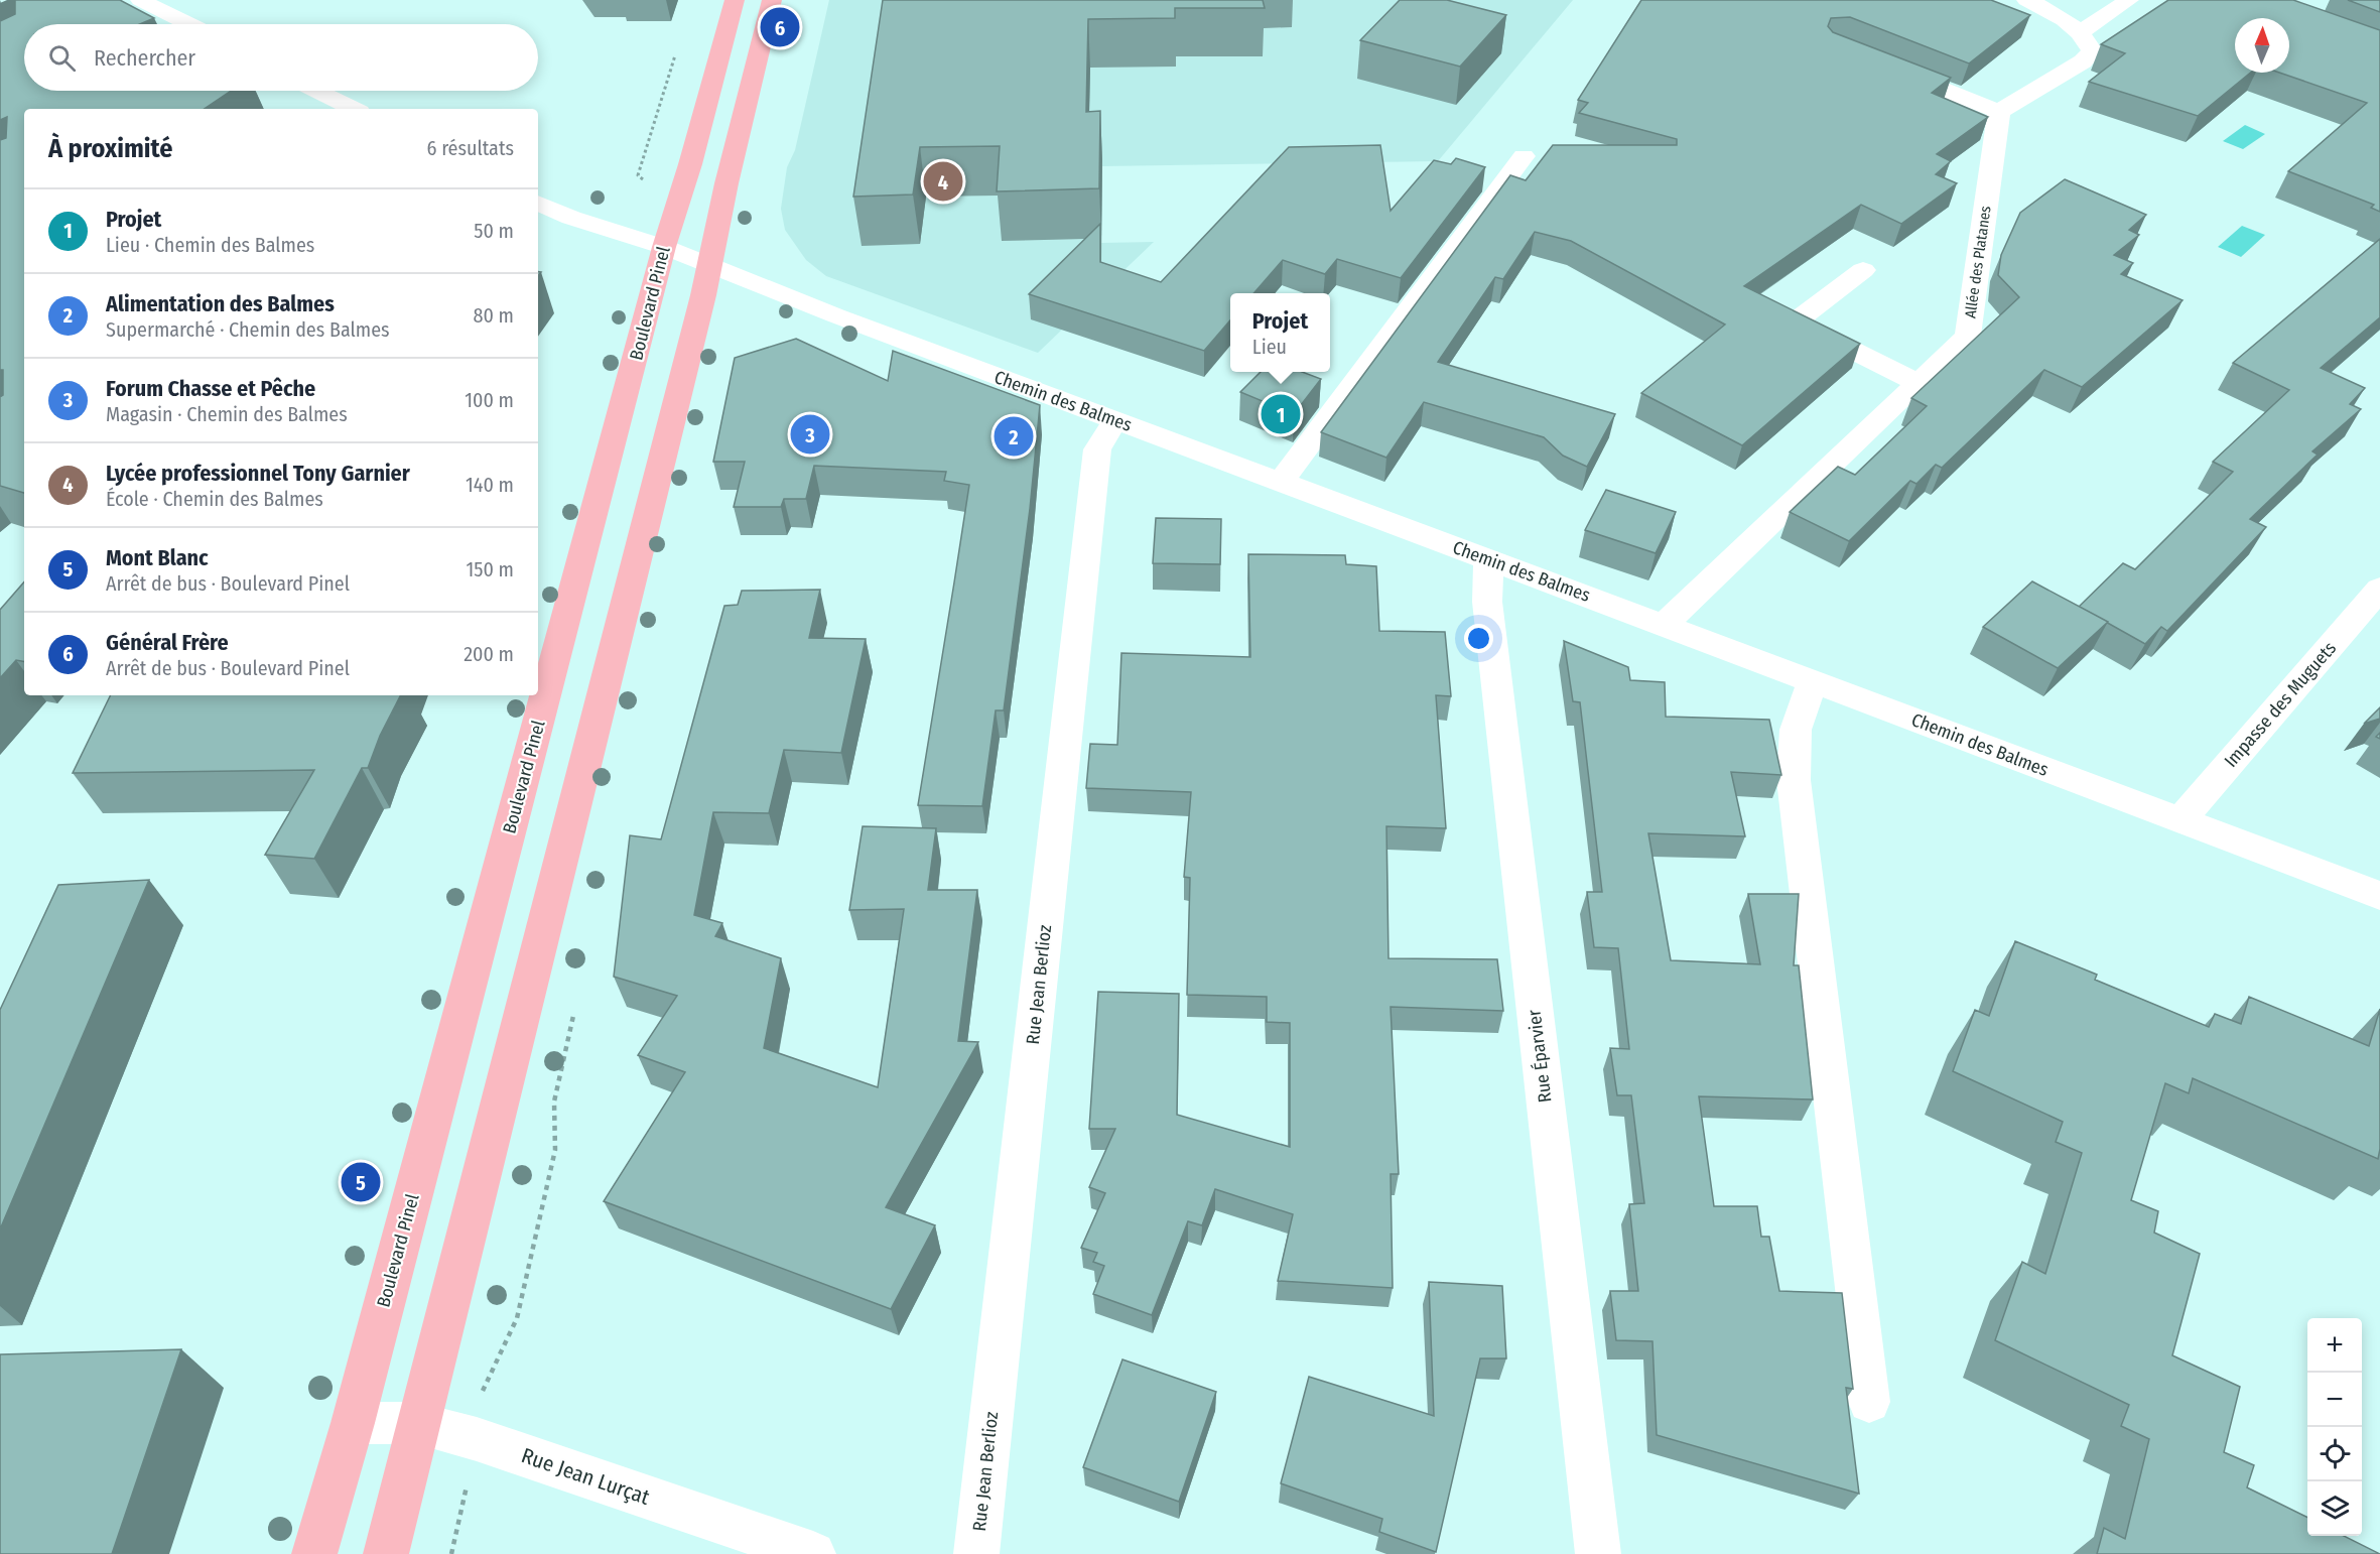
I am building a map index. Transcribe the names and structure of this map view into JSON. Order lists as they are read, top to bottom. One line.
{"streets":{"main road":["Boulevard Pinel"],"street":["Allée des Platanes","Chemin des Balmes","Impasse des Muguets","Rue Jean Berlioz","Rue Éparvier","Rue Jean Lurçat"]},"crossings":[["Allée des Platanes","Chemin des Balmes"],["Boulevard Pinel","Chemin des Balmes"],["Boulevard Pinel","Rue Jean Lurçat"],["Chemin des Balmes","Impasse des Muguets"],["Chemin des Balmes","Rue Jean Berlioz"],["Chemin des Balmes","Rue Éparvier"]],"north":"top","page":{"pins":["6","4","1","3","2","5"],"search":"Rechercher","heading":["À proximité","6 résultats"],"list":[{"mark":"1","name":"Projet","note":"Lieu · Chemin des Balmes","value":"50 m"},{"mark":"2","name":"Alimentation des Balmes","note":"Supermarché · Chemin des Balmes","value":"80 m"},{"mark":"3","name":"Forum Chasse et Pêche","note":"Magasin · Chemin des Balmes","value":"100 m"},{"mark":"4","name":"Lycée professionnel Tony Garnier","note":"École · Chemin des Balmes","value":"140 m"},{"mark":"5","name":"Mont Blanc","note":"Arrêt de bus · Boulevard Pinel","value":"150 m"},{"mark":"6","name":"Général Frère","note":"Arrêt de bus · Boulevard Pinel","value":"200 m"}],"popup":["Projet","Lieu"],"map_buttons":["+","−"]}}
